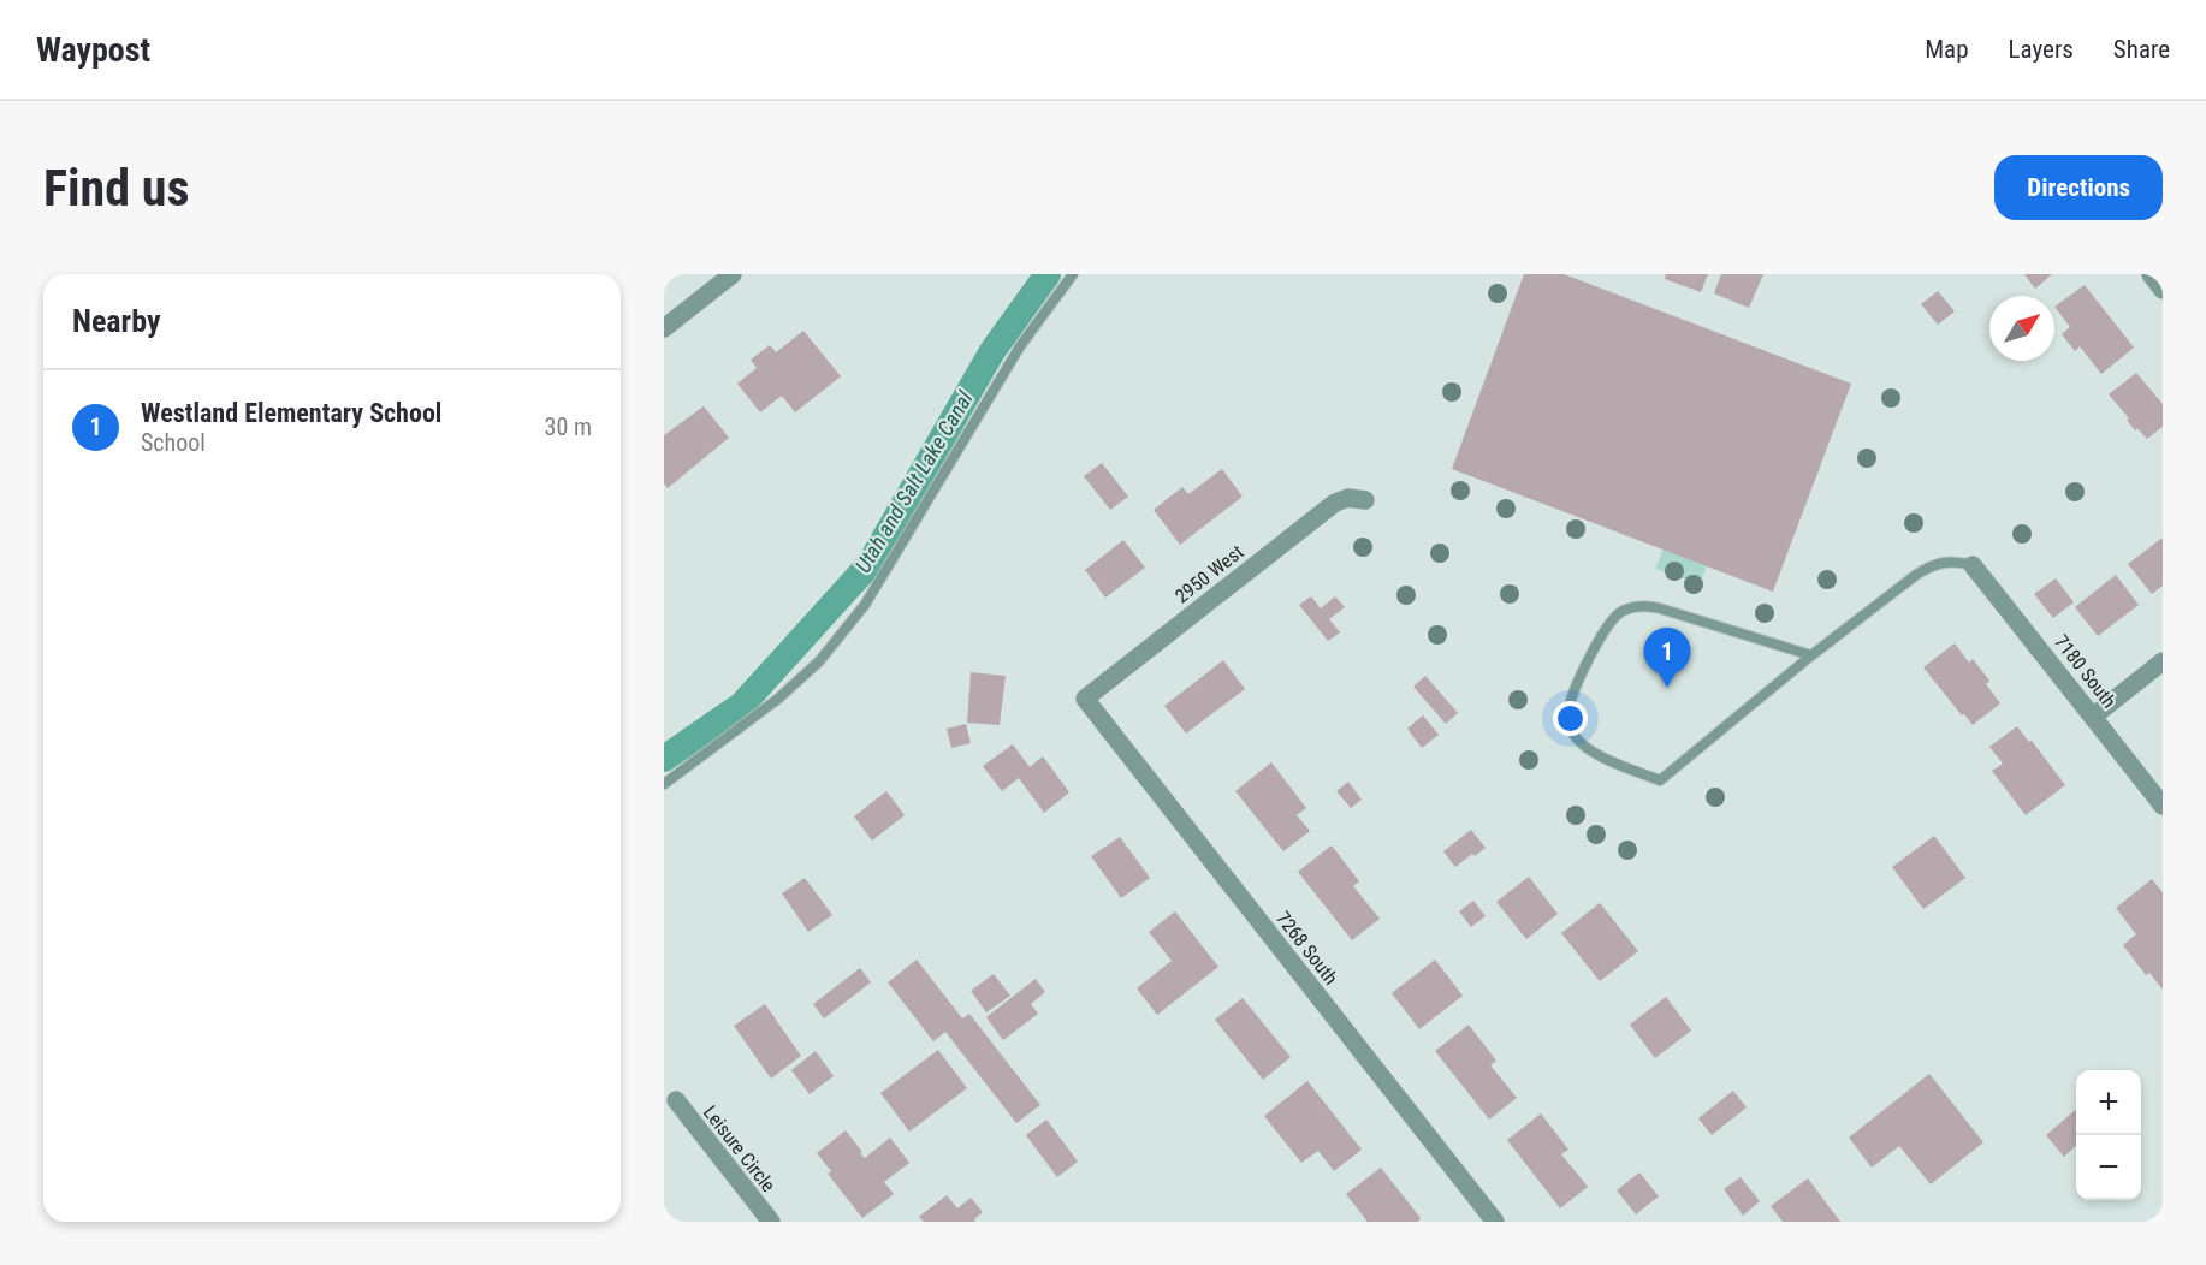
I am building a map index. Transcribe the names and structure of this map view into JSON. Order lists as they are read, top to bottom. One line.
{"streets":{"street":["2950 West","7180 South","7268 South","Leisure Circle"]},"crossings":[["2950 West","7268 South"]],"water":["Utah and Salt Lake Canal"],"north":"top right","page":{"header":"Waypost","nav":["Map","Layers","Share"],"buttons":"Directions","title":"Find us","heading":"Nearby","list":[{"mark":"1","name":"Westland Elementary School","note":"School","value":"30 m"}],"pins":"1","map_buttons":["+","−"]}}
